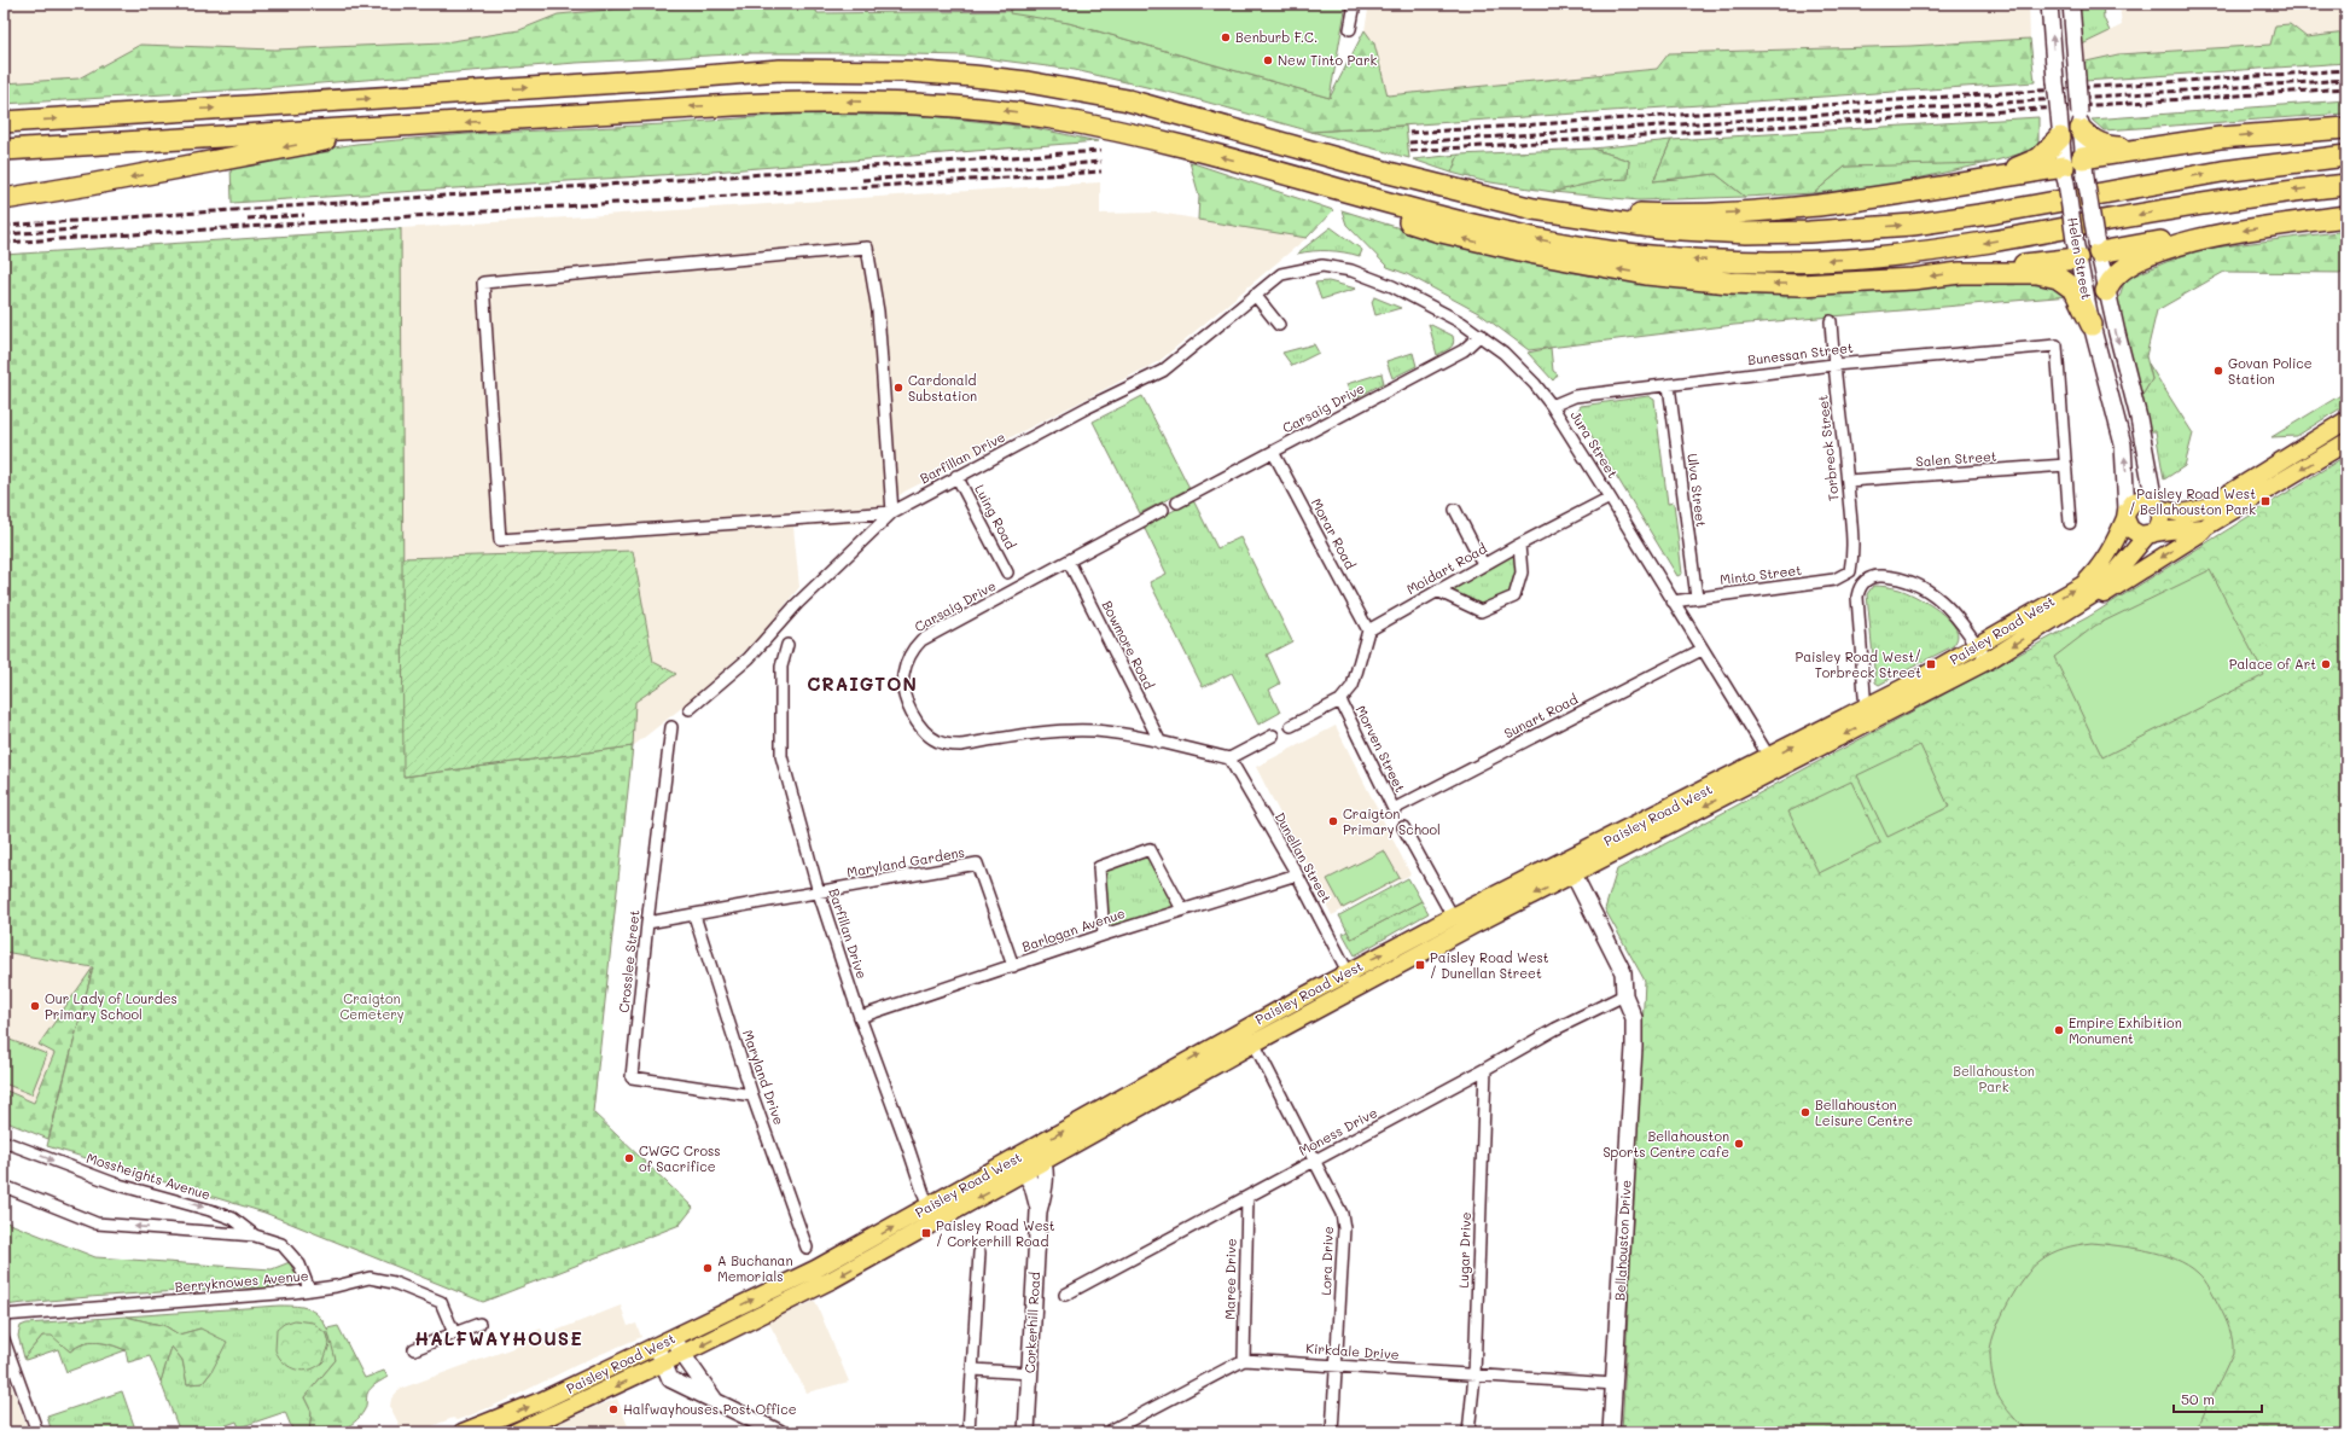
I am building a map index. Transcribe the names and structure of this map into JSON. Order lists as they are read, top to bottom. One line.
{"streets":{"main road":["Paisley Road West"],"street":["Helen Street","Bunessan Street","Carsaig Drive","Jura Street","Torbreck Street","Barfillan Drive","Salen Street","Ulva Street","Luing Road","Morar Road","Moidart Road","Minto Street","Bowmore Road","Sunart Road","Morven Street","Dunellan Street","Maryland Gardens","Barlogan Avenue","Crosslee Street","Maryland Drive","Moness Drive","Mossheights Avenue","Bellahouston Drive","Lugar Drive","Lora Drive","Maree Drive","Berryknowes Avenue","Corkerhill Road","Kirkdale Drive"]},"crossings":[["Helen Street","Paisley Road West"],["Bunessan Street","Jura Street"],["Bunessan Street","Torbreck Street"],["Bunessan Street","Salen Street"],["Bunessan Street","Ulva Street"],["Carsaig Drive","Jura Street"],["Carsaig Drive","Morar Road"],["Carsaig Drive","Bowmore Road"],["Carsaig Drive","Dunellan Street"],["Jura Street","Barfillan Drive"],["Jura Street","Moidart Road"],["Jura Street","Minto Street"],["Jura Street","Paisley Road West"],["Jura Street","Sunart Road"],["Torbreck Street","Salen Street"],["Torbreck Street","Minto Street"],["Barfillan Drive","Luing Road"],["Barfillan Drive","Paisley Road West"],["Barfillan Drive","Maryland Gardens"],["Barfillan Drive","Barlogan Avenue"],["Ulva Street","Minto Street"],["Morar Road","Moidart Road"],["Paisley Road West","Dunellan Street"],["Paisley Road West","Bellahouston Drive"],["Paisley Road West","Lora Drive"],["Paisley Road West","Corkerhill Road"],["Sunart Road","Morven Street"],["Dunellan Street","Barlogan Avenue"],["Maryland Gardens","Barlogan Avenue"],["Maryland Gardens","Crosslee Street"],["Maryland Gardens","Maryland Drive"],["Crosslee Street","Maryland Drive"],["Moness Drive","Bellahouston Drive"],["Moness Drive","Lugar Drive"],["Moness Drive","Lora Drive"],["Moness Drive","Maree Drive"],["Mossheights Avenue","Berryknowes Avenue"],["Bellahouston Drive","Kirkdale Drive"],["Lugar Drive","Kirkdale Drive"],["Lora Drive","Kirkdale Drive"],["Maree Drive","Kirkdale Drive"]],"districts":["CRAIGTON","HALFWAYHOUSE"],"parks":["Craigton Cemetery","Bellahouston Park"],"places":{"other":["Benburb F.C.","New Tinto Park","Govan Police Station","Cardonald Substation","Palace of Art","Craigton Primary School","Our Lady of Lourdes Primary School","Empire Exhibition Monument","Bellahouston Leisure Centre","Bellahouston Sports Centre cafe","CWGC Cross of Sacrifice","A Buchanan Memorials","Halfwayhouses Post Office"],"transit":["Paisley Road West / Bellahouston Park","Paisley Road West/ Torbreck Street","Paisley Road West / Dunellan Street","Paisley Road West / Corkerhill Road"]},"scale_bar":"50 m"}
